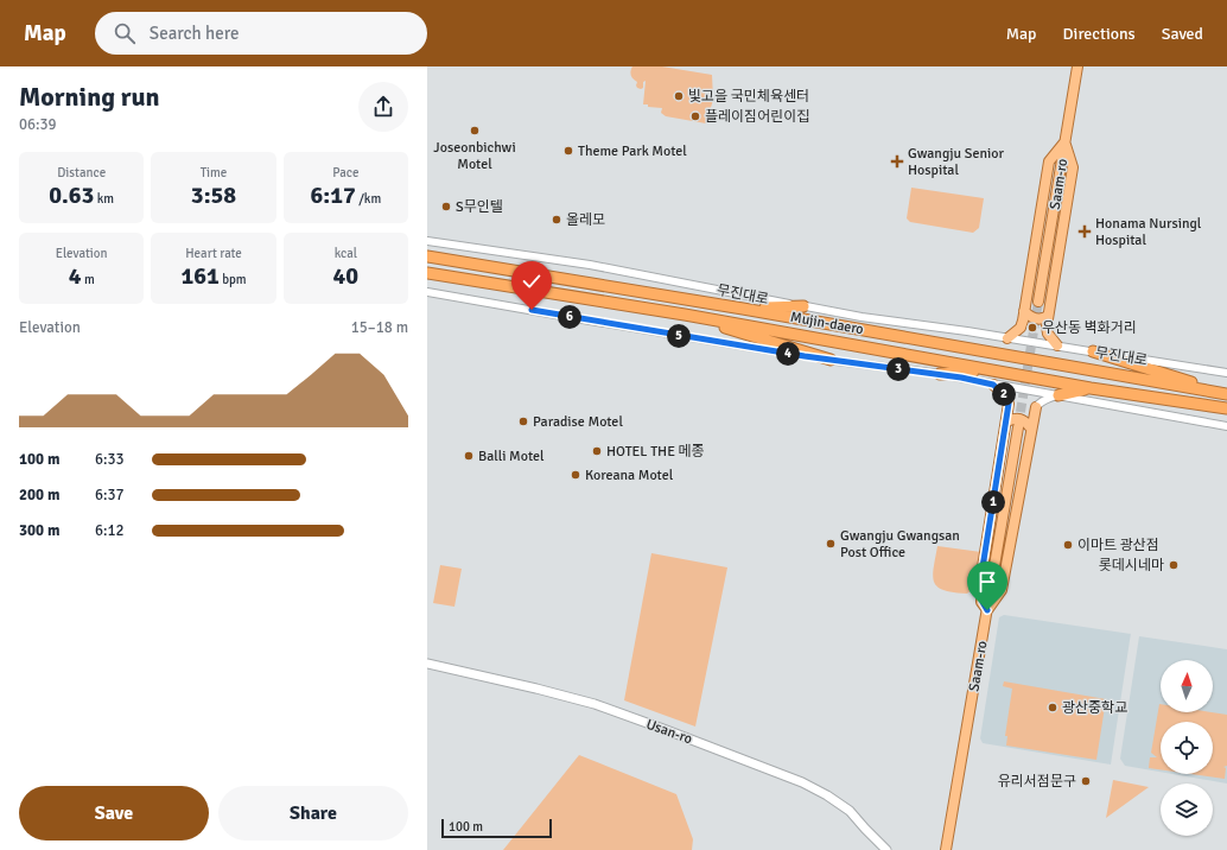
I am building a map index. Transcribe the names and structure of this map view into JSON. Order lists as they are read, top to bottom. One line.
{"streets":{"highway":["Mujin-daero"],"main road":["Saam-ro","Usan-ro"],"street":["무진대로"]},"places":{"other":["빛고을 국민체육센터","플레이짐어린이집","Joseonbichwi Motel","Theme Park Motel","S무인텔","올레모","우산동 벽화거리","Paradise Motel","HOTEL THE 메종","Balli Motel","Koreana Motel","Gwangju Gwangsan Post Office","이마트 광산점","롯데시네마","광산중학교","유리서점문구"],"health":["Gwangju Senior Hospital","Honama Nursingl Hospital"]},"scale_bar":"100 m","north":"top","page":{"header":"Map","search":"Search here","nav":["Map","Directions","Saved"],"heading":["Morning run","06:39"],"stats":[["Distance","0.63 km"],["Time","3:58"],["Pace","6:17 /km"],["Elevation","4 m"],["Heart rate","161 bpm"],["kcal","40"]],"pins":["6","5","4","3","2","1"],"chart":["Elevation","15–18 m"],"list":[{"name":"100 m","note":"6:33"},{"name":"200 m","note":"6:37"},{"name":"300 m","note":"6:12"}],"buttons":["Save","Share"],"scale":"100 m"}}
